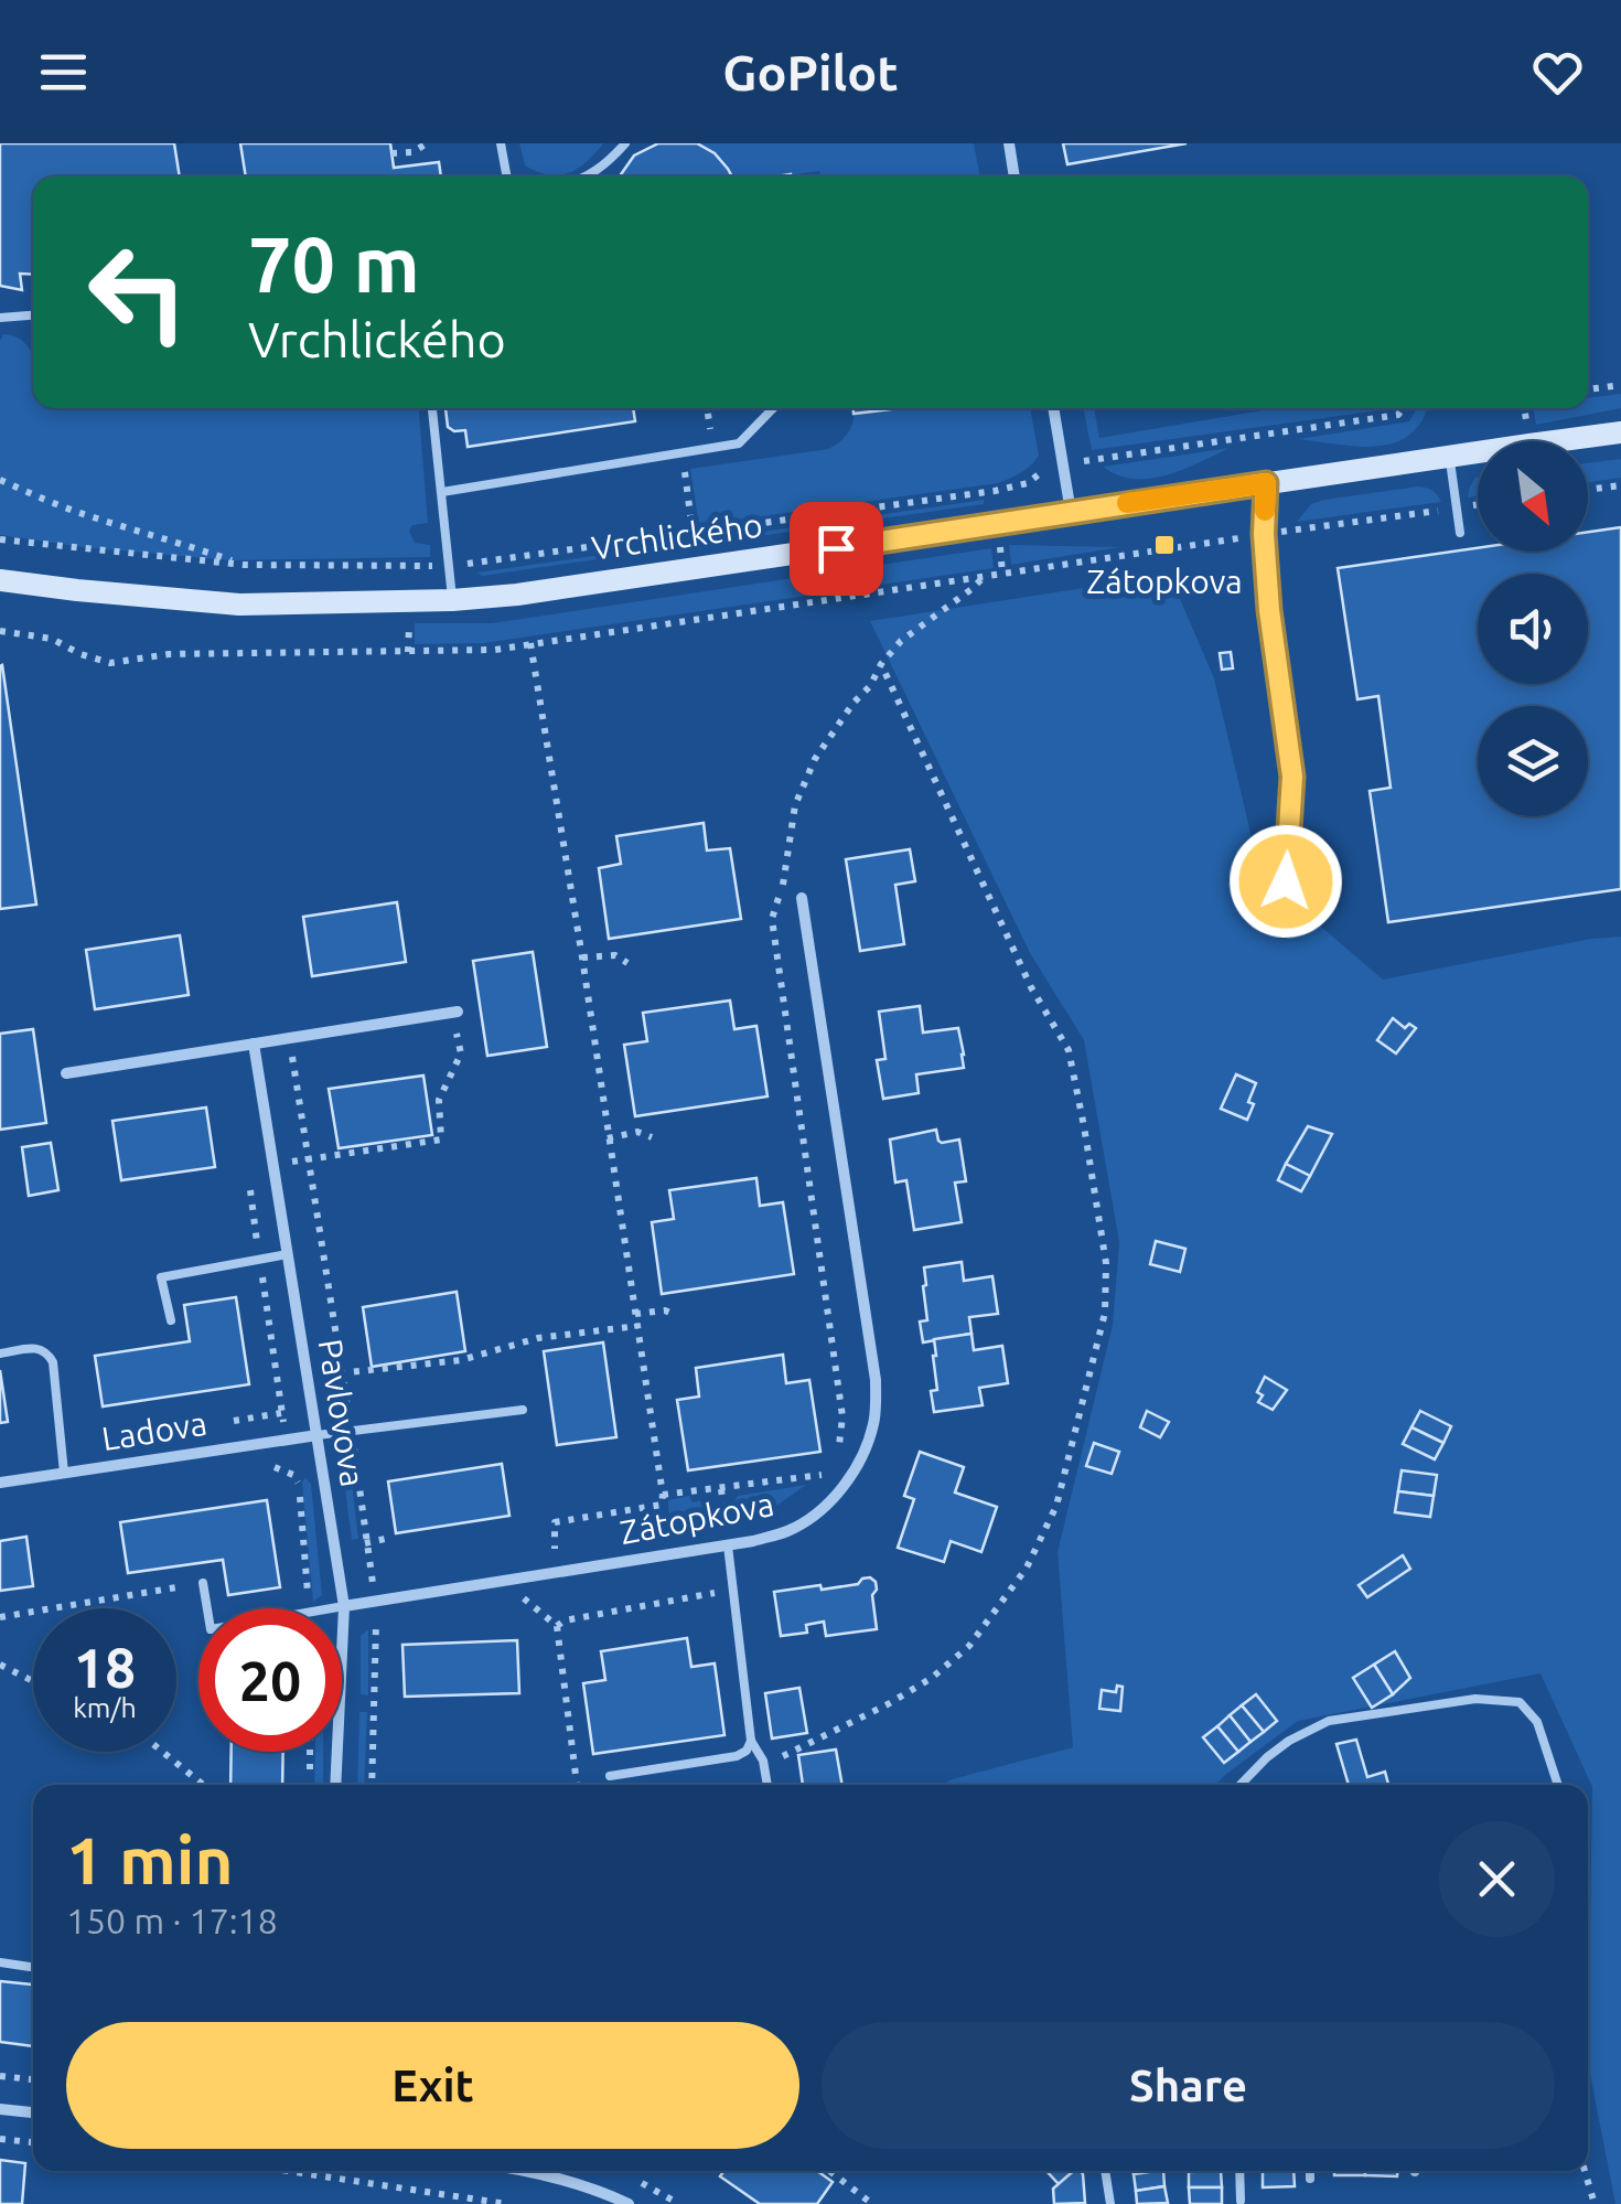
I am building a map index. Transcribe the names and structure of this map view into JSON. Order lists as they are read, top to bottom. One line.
{"streets":{"street":["Vrchlického","Pavlovova","Ladova","Zátopkova"]},"crossings":[["Pavlovova","Ladova"],["Pavlovova","Zátopkova"]],"places":{"transit":["Zátopkova"]},"north":"bottom right","page":{"header":"GoPilot","turn":["70 m","Vrchlického"],"speed":"18 km/h","limit":"20","heading":["1 min","150 m · 17:18"],"buttons":["Exit","Share"]}}
